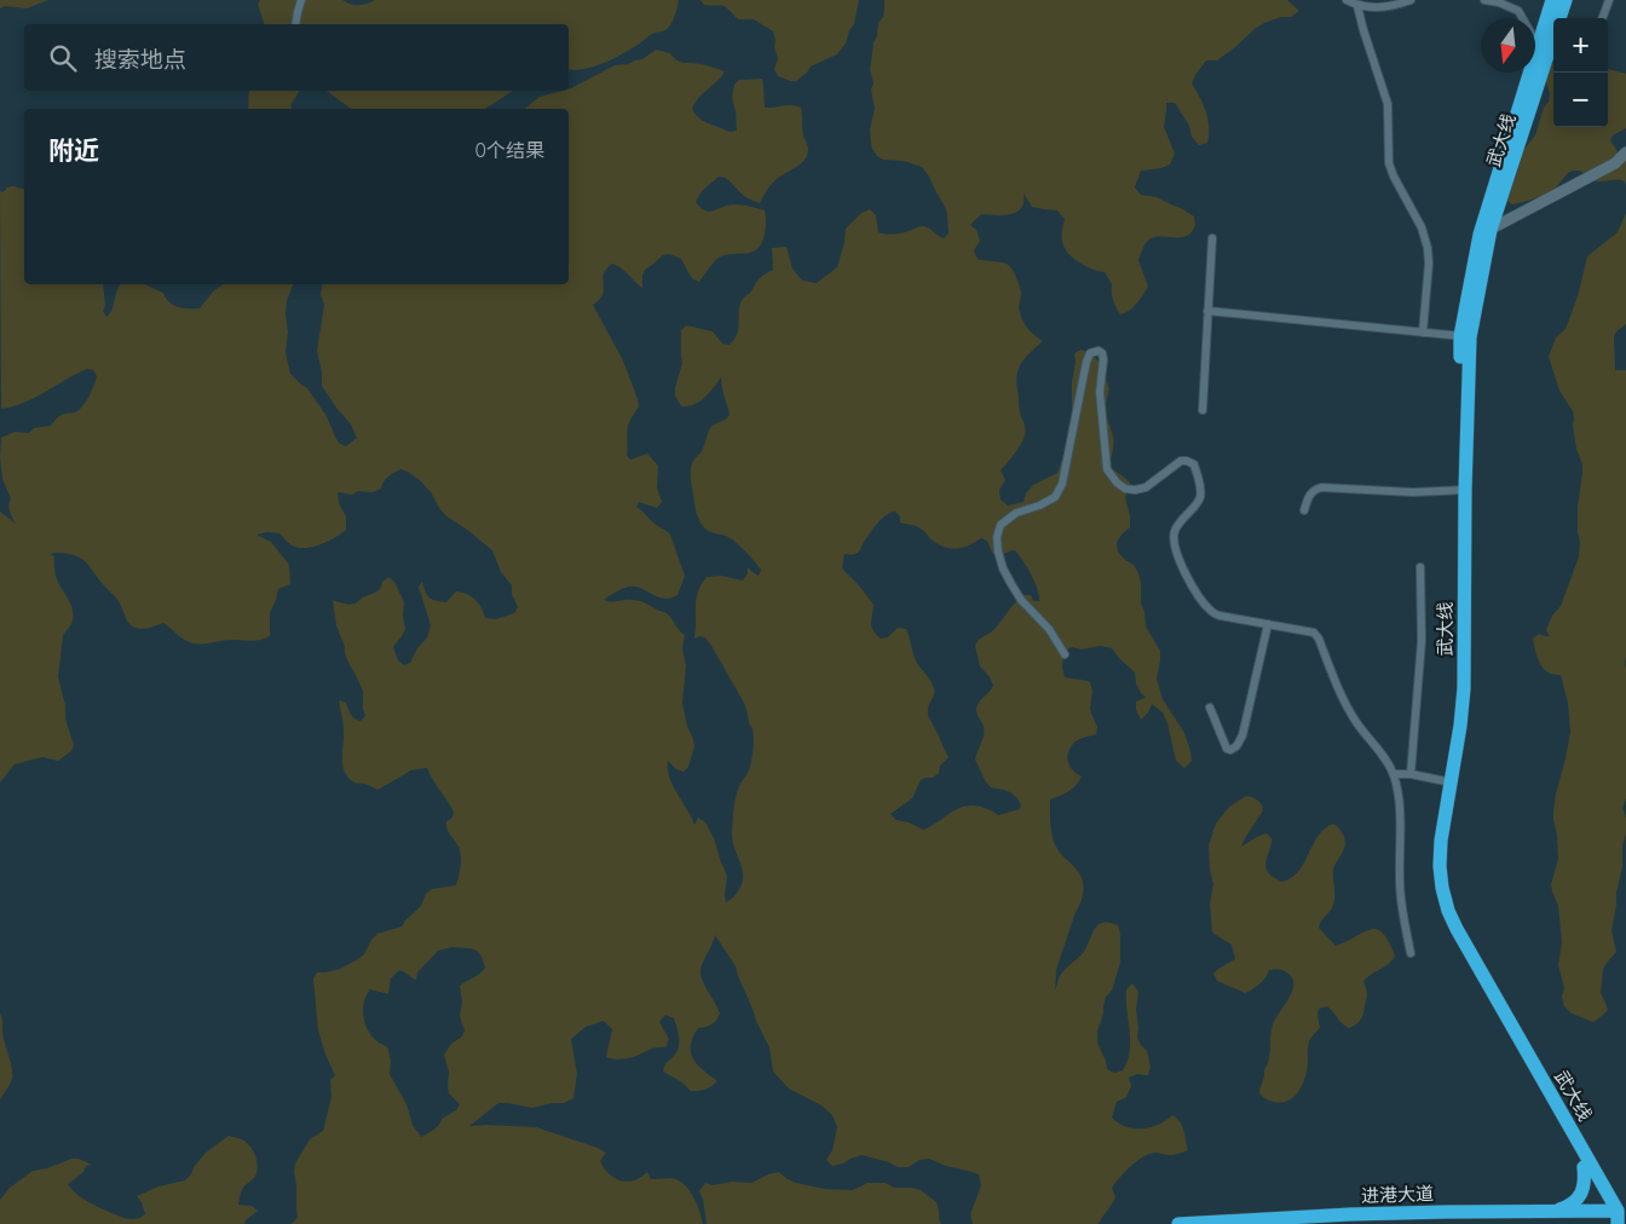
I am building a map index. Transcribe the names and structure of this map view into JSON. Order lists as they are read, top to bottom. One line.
{"streets":{"highway":["武大线","进港大道"]},"crossings":[["武大线","进港大道"]],"north":"bottom","page":{"map_buttons":["+","−"],"search":"搜索地点","heading":["附近","0个结果"]}}
